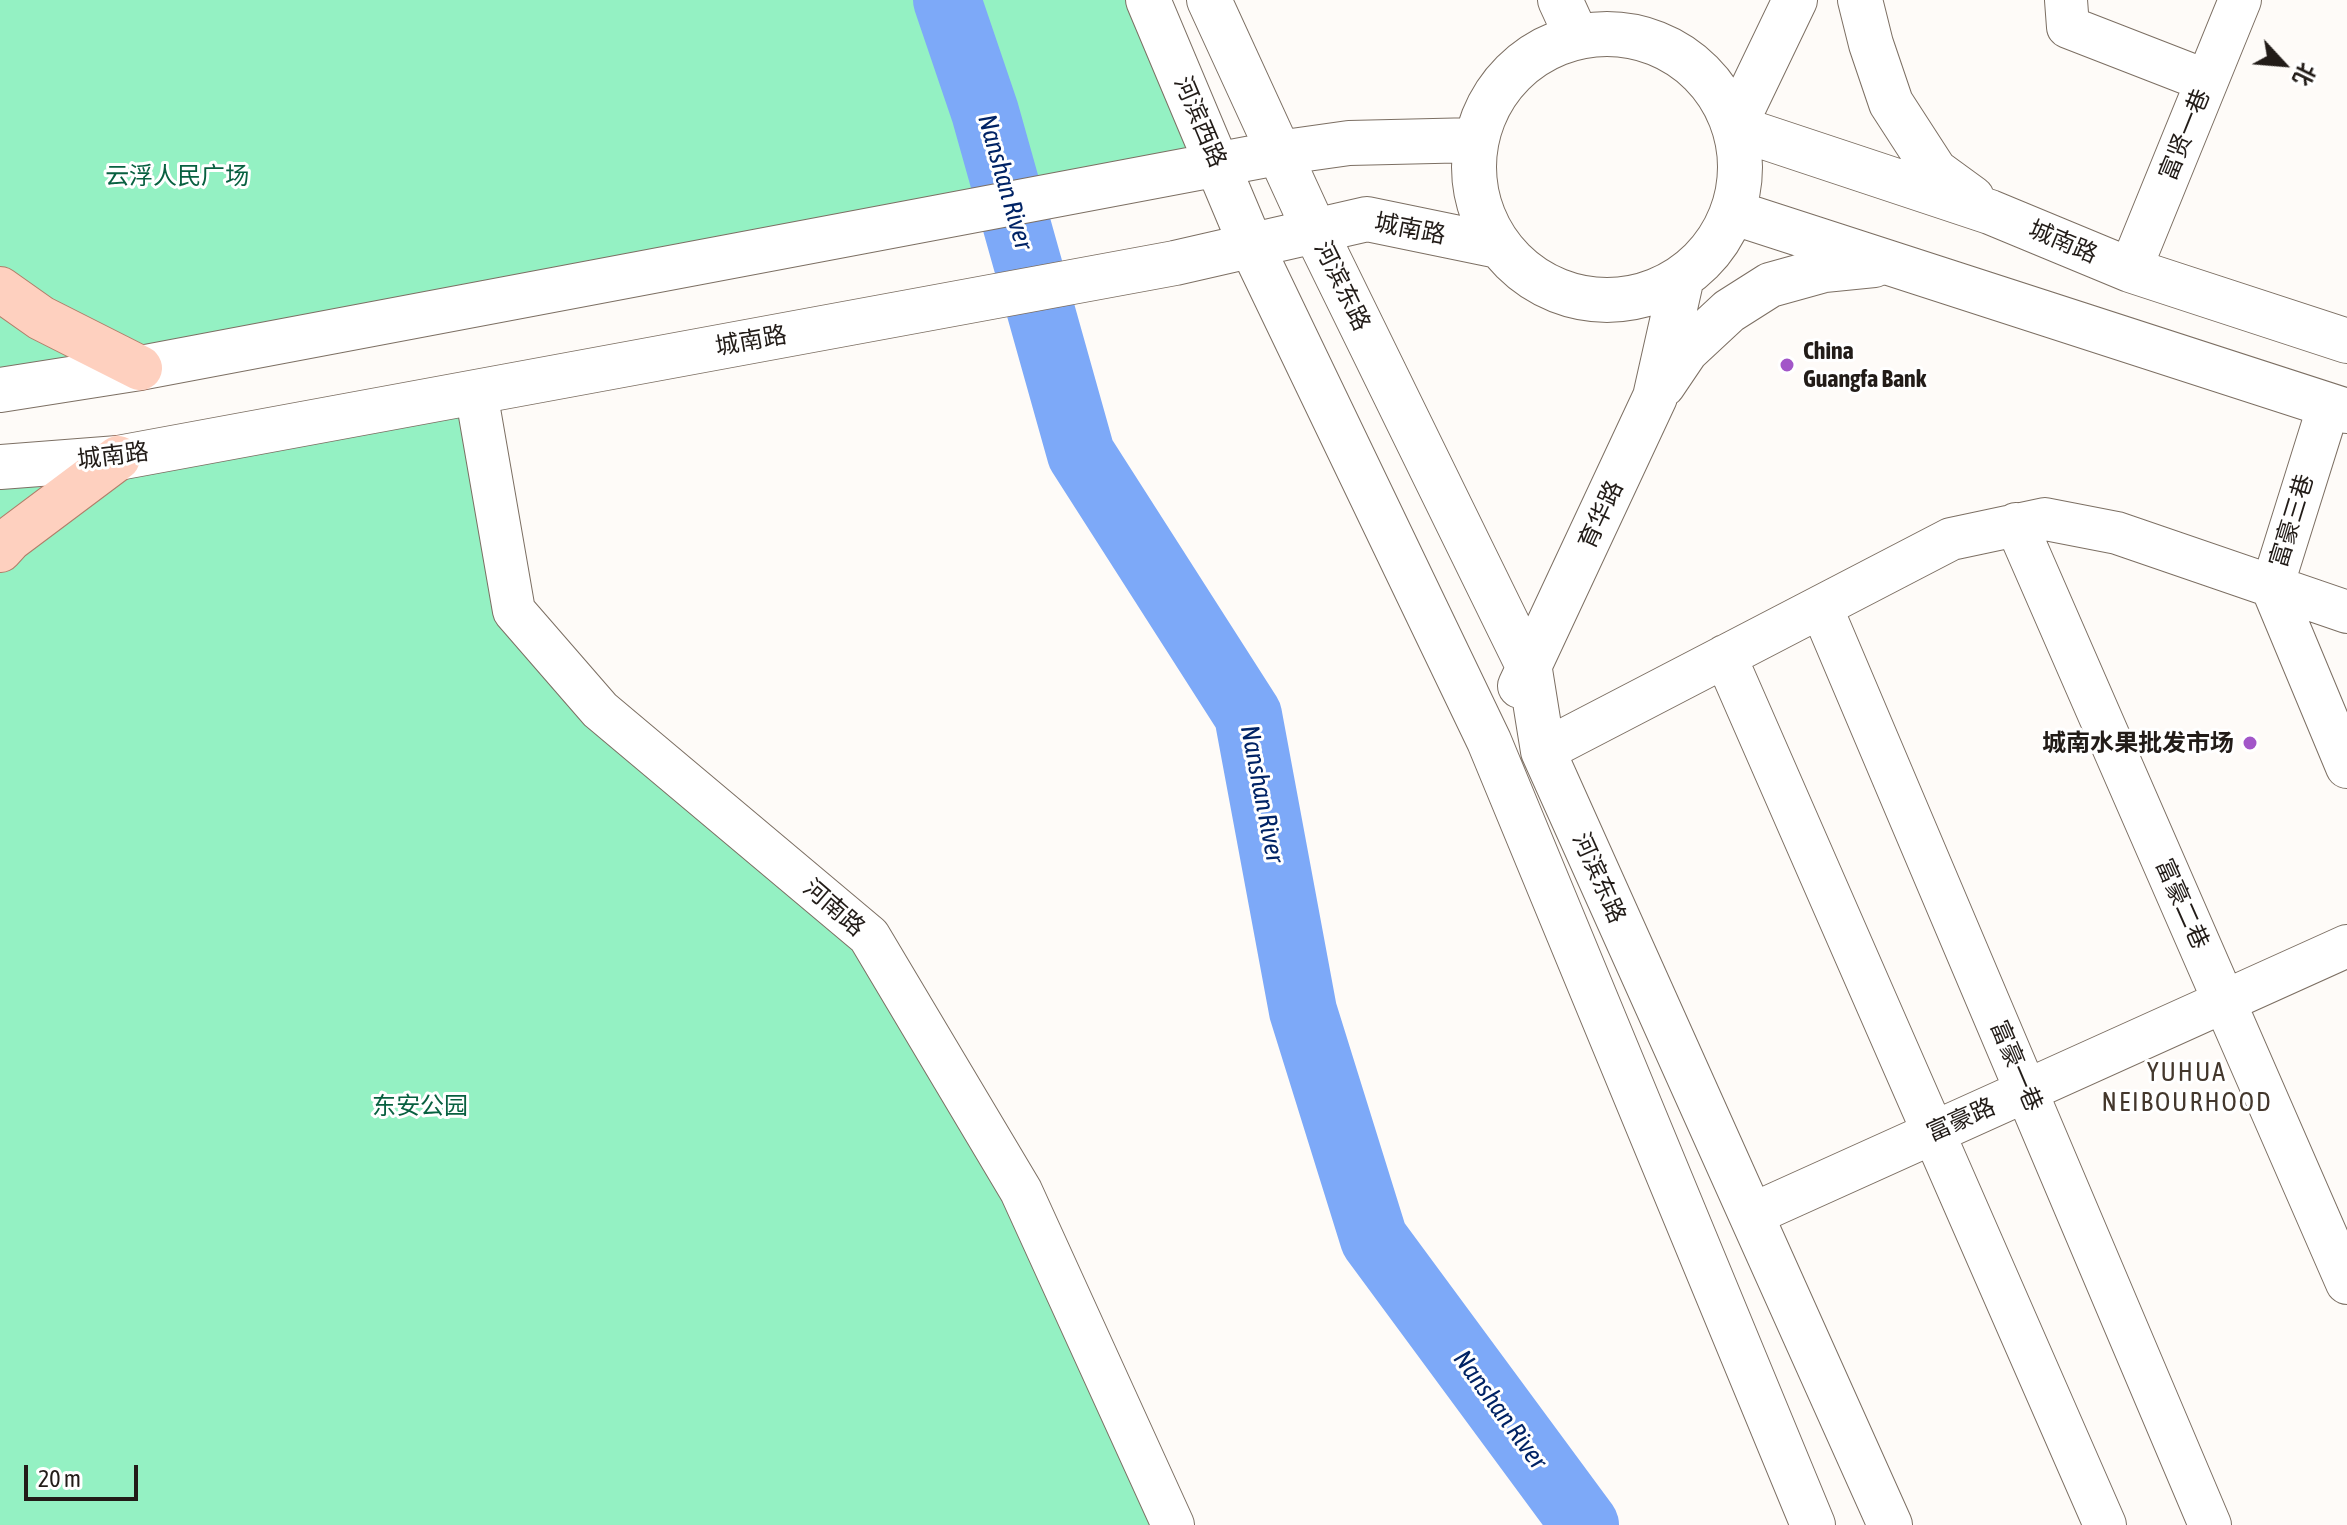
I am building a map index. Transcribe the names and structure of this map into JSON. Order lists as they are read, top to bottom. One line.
{"streets":{"main road":["河滨西路","城南路","河滨东路","育华路"],"street":["富贤一巷","富豪三巷","富豪二巷","河南路","富豪一巷","富豪路"]},"crossings":[["河滨西路","城南路"],["河滨西路","河滨东路"],["富贤一巷","城南路"],["城南路","河滨东路"],["城南路","育华路"],["城南路","河南路"],["河滨东路","育华路"],["河滨东路","富豪路"],["富豪二巷","富豪路"],["富豪一巷","富豪路"]],"districts":["YUHUA NEIBOURHOOD"],"water":["Nanshan River"],"parks":["云浮人民广场","东安公园"],"places":["China Guangfa Bank","城南水果批发市场"],"scale_bar":"20 m","north":"bottom right"}
